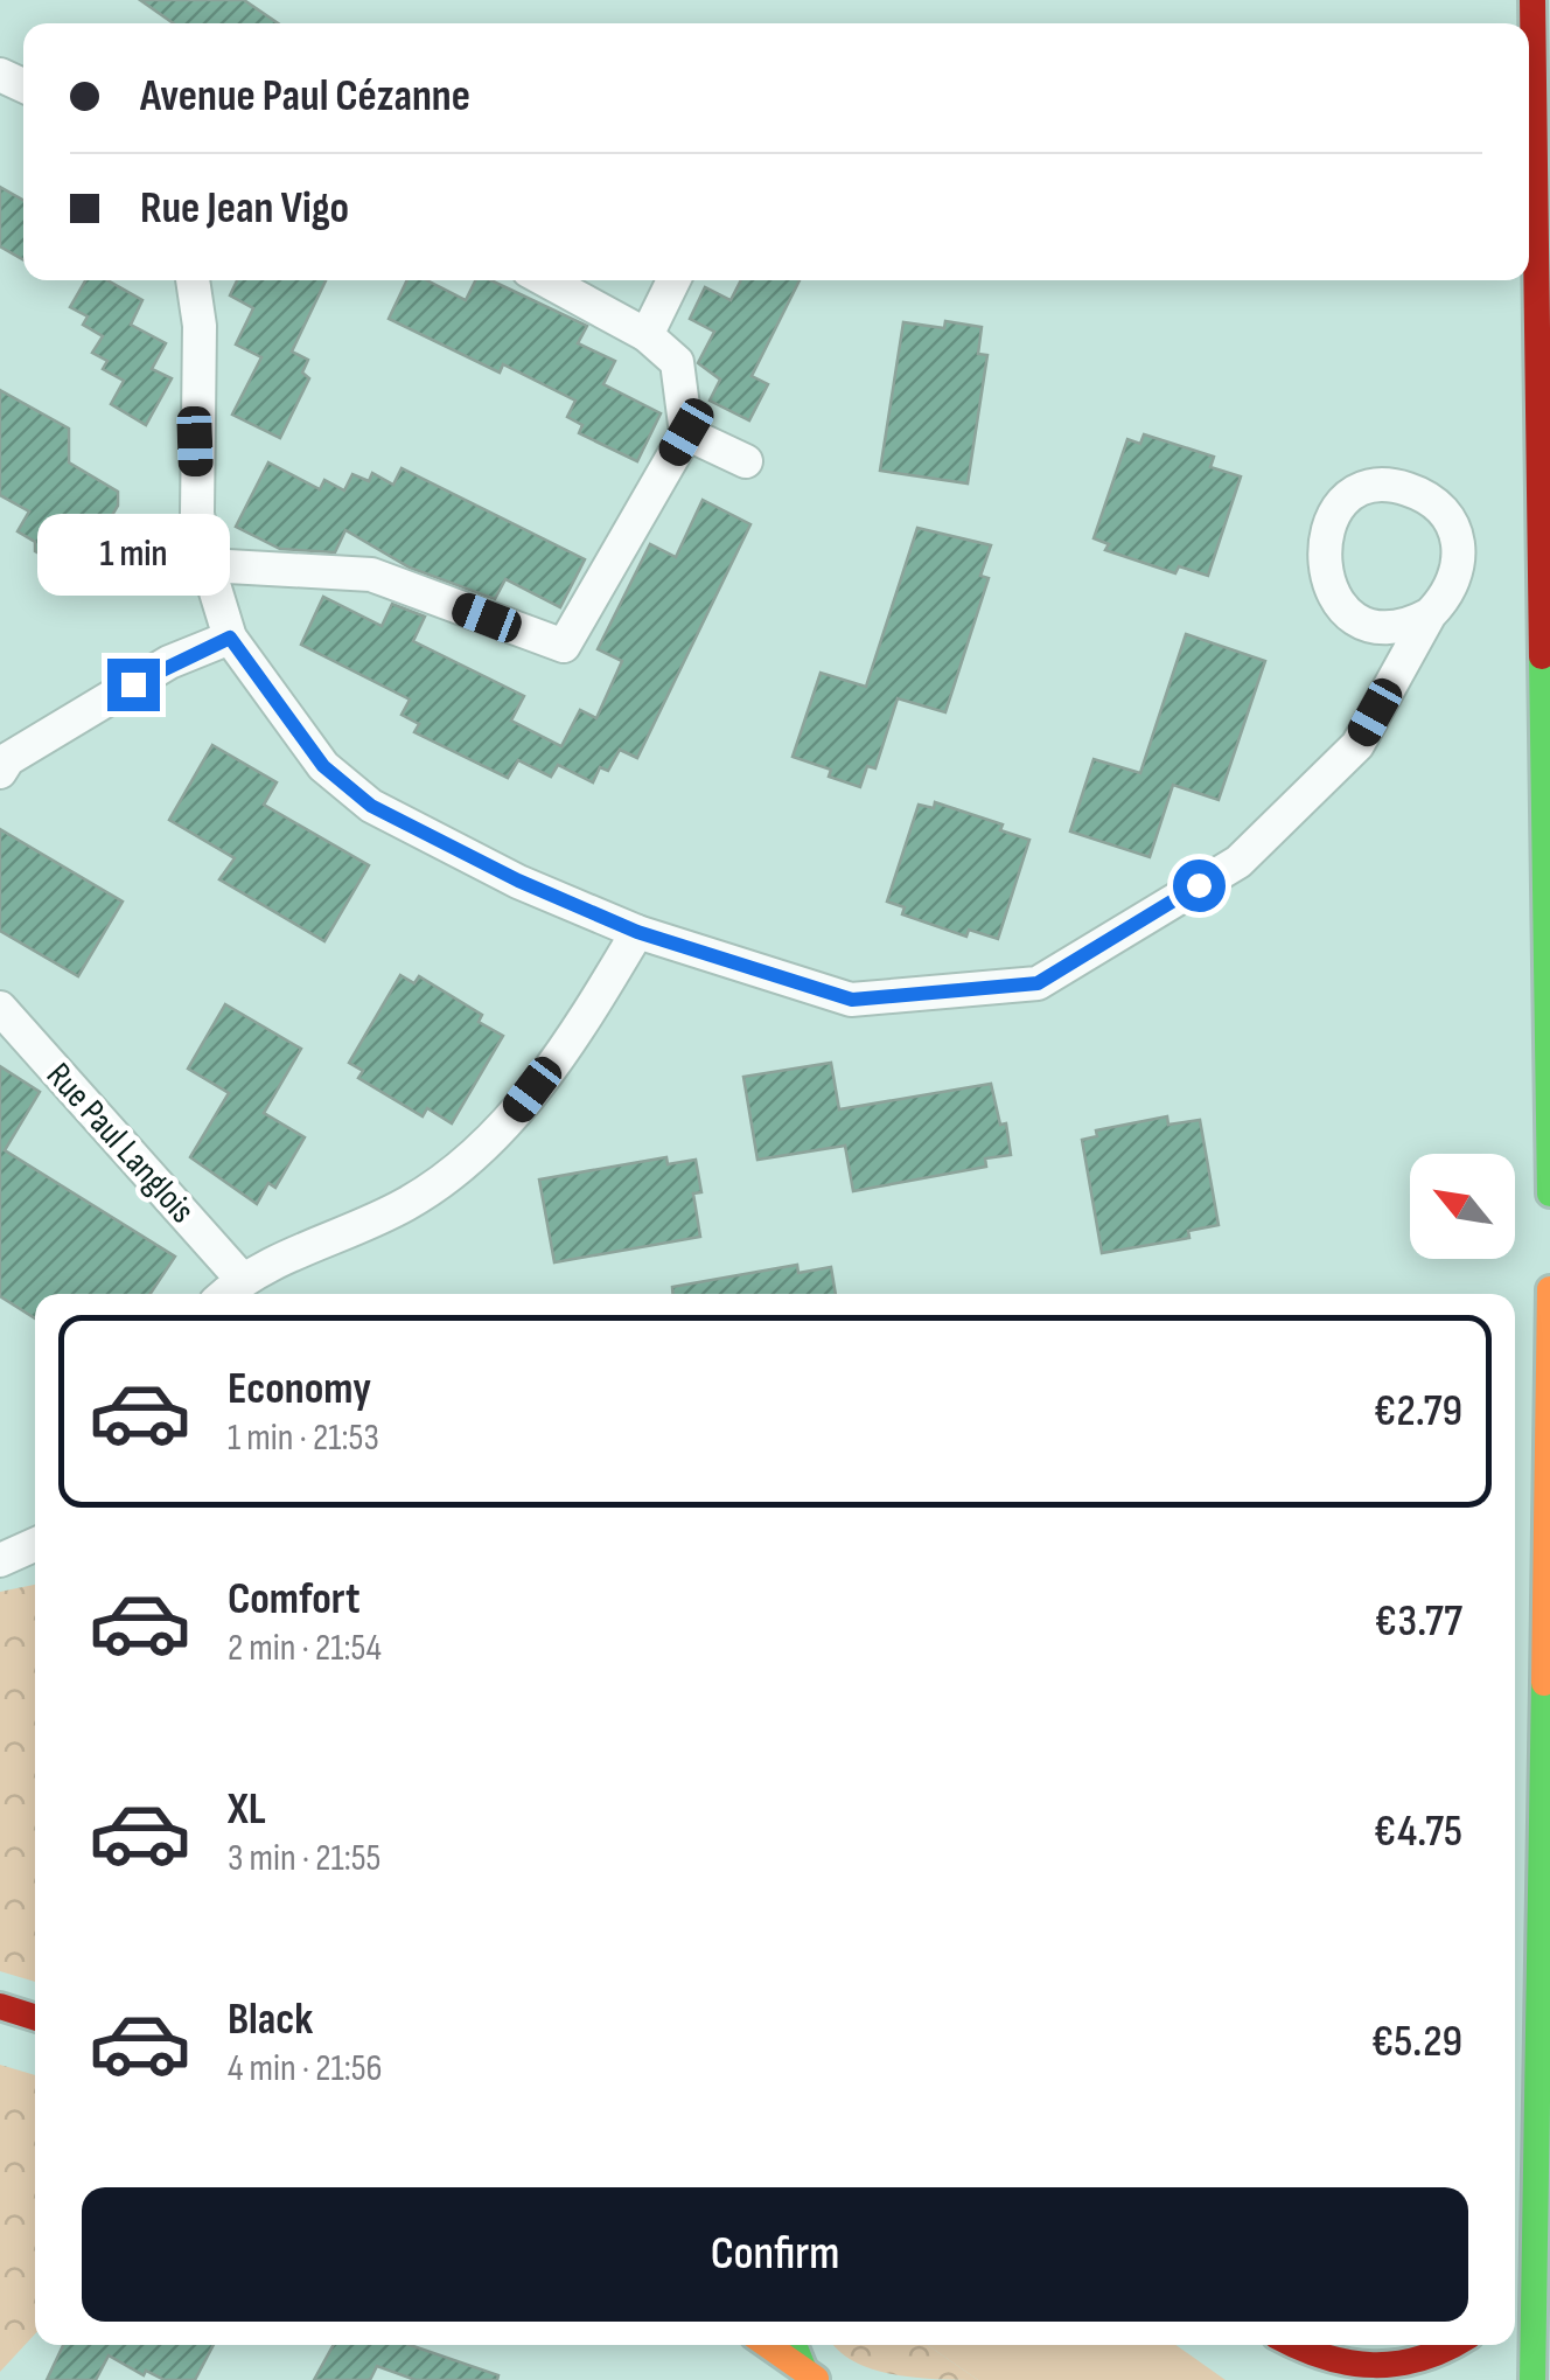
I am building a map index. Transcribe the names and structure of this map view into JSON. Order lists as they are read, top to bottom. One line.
{"streets":{"street":["Rue Paul Langlois"]},"north":"top left","page":{"banner":["Avenue Paul Cézanne","Rue Jean Vigo"],"bubble":"1 min","list":[{"name":"Economy","note":"1 min · 21:53","value":"€2.79"},{"name":"Comfort","note":"2 min · 21:54","value":"€3.77"},{"name":"XL","note":"3 min · 21:55","value":"€4.75"},{"name":"Black","note":"4 min · 21:56","value":"€5.29"}],"buttons":"Confirm"}}
